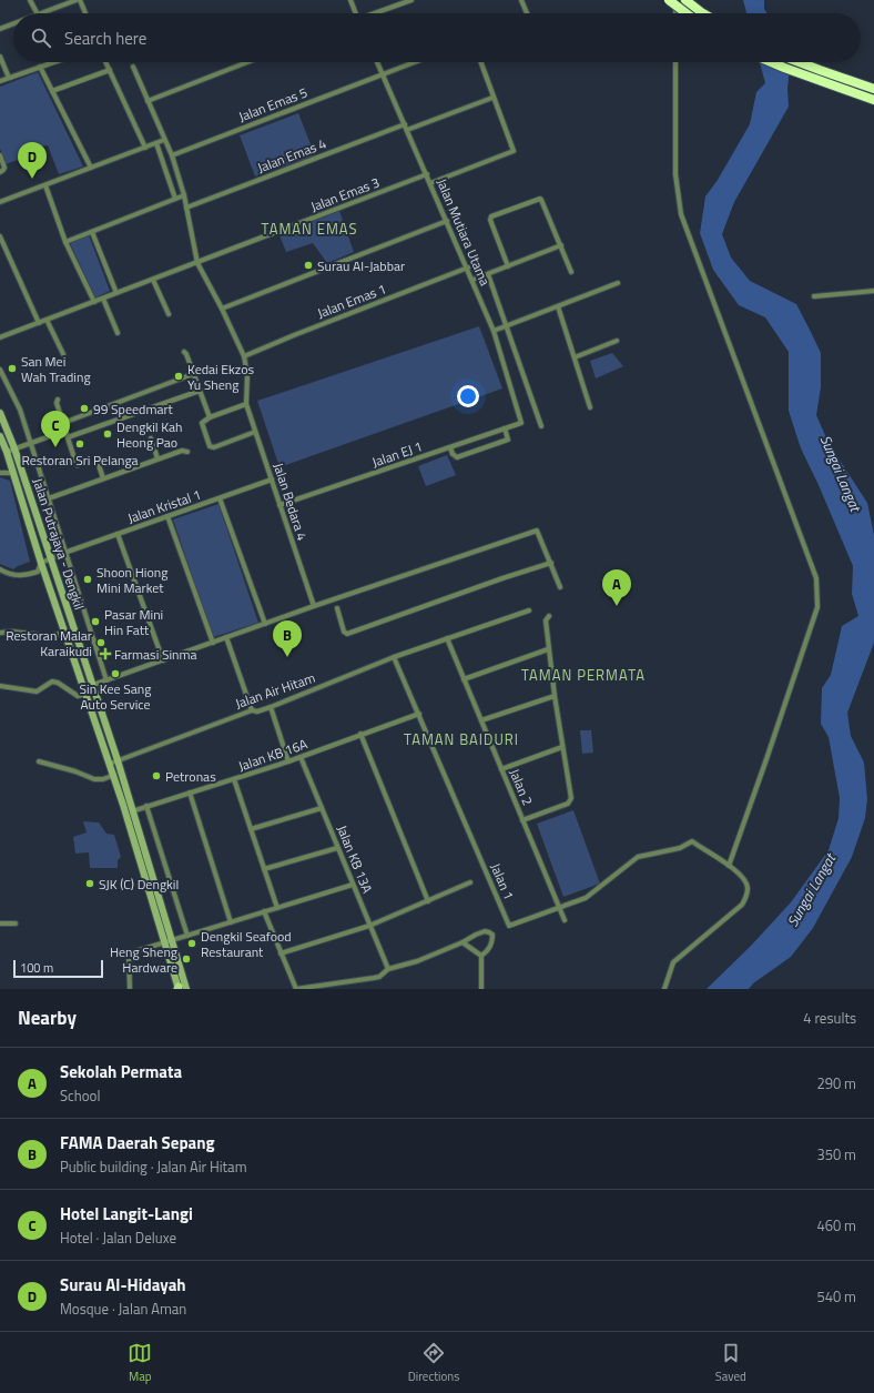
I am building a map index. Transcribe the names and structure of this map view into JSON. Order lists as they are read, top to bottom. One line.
{"streets":{"main road":["Jalan Putrajaya - Dengkil"],"street":["Jalan Emas 5","Jalan Emas 4","Jalan Emas 3","Jalan Mutiara Utama","Jalan Emas 1","Jalan EJ 1","Jalan Bedara 4","Jalan Kristal 1","Jalan Air Hitam","Jalan KB 16A","Jalan 2","Jalan KB 13A","Jalan 1"]},"crossings":[["Jalan Emas 5","Jalan Mutiara Utama"],["Jalan Emas 5","Jalan Bedara 4"],["Jalan Emas 4","Jalan Mutiara Utama"],["Jalan Emas 4","Jalan Bedara 4"],["Jalan Emas 3","Jalan Mutiara Utama"],["Jalan Emas 3","Jalan Bedara 4"],["Jalan Mutiara Utama","Jalan Emas 1"],["Jalan Mutiara Utama","Jalan EJ 1"],["Jalan Emas 1","Jalan Bedara 4"],["Jalan EJ 1","Jalan Bedara 4"],["Jalan Bedara 4","Jalan Kristal 1"],["Jalan Kristal 1","Jalan Putrajaya - Dengkil"],["Jalan Putrajaya - Dengkil","Jalan Air Hitam"],["Jalan Putrajaya - Dengkil","Jalan KB 16A"],["Jalan Air Hitam","Jalan 2"],["Jalan Air Hitam","Jalan 1"],["Jalan KB 16A","Jalan KB 13A"],["Jalan KB 16A","Jalan 1"],["Jalan 2","Jalan 1"]],"districts":["TAMAN EMAS","TAMAN PERMATA","TAMAN BAIDURI"],"water":["Sungai Langat"],"places":{"other":["Surau Al-Jabbar","San Mei Wah Trading","Kedai Ekzos Yu Sheng","99 Speedmart","Dengkil Kah Heong Pao","Restoran Sri Pelanga","Shoon Hiong Mini Market","Pasar Mini Hin Fatt","Restoran Malar Karaikudi","Sin Kee Sang Auto Service","Petronas","SJK (C) Dengkil","Dengkil Seafood Restaurant","Heng Sheng Hardware"],"health":["Farmasi Sinma"]},"scale_bar":"100 m","page":{"search":"Search here","pins":["D","C","A","B"],"scale":"100 m","heading":["Nearby","4 results"],"list":[{"mark":"A","name":"Sekolah Permata","note":"School","value":"290 m"},{"mark":"B","name":"FAMA Daerah Sepang","note":"Public building · Jalan Air Hitam","value":"350 m"},{"mark":"C","name":"Hotel Langit-Langi","note":"Hotel · Jalan Deluxe","value":"460 m"},{"mark":"D","name":"Surau Al-Hidayah","note":"Mosque · Jalan Aman","value":"540 m"}],"nav":["Map","Directions","Saved"]}}
